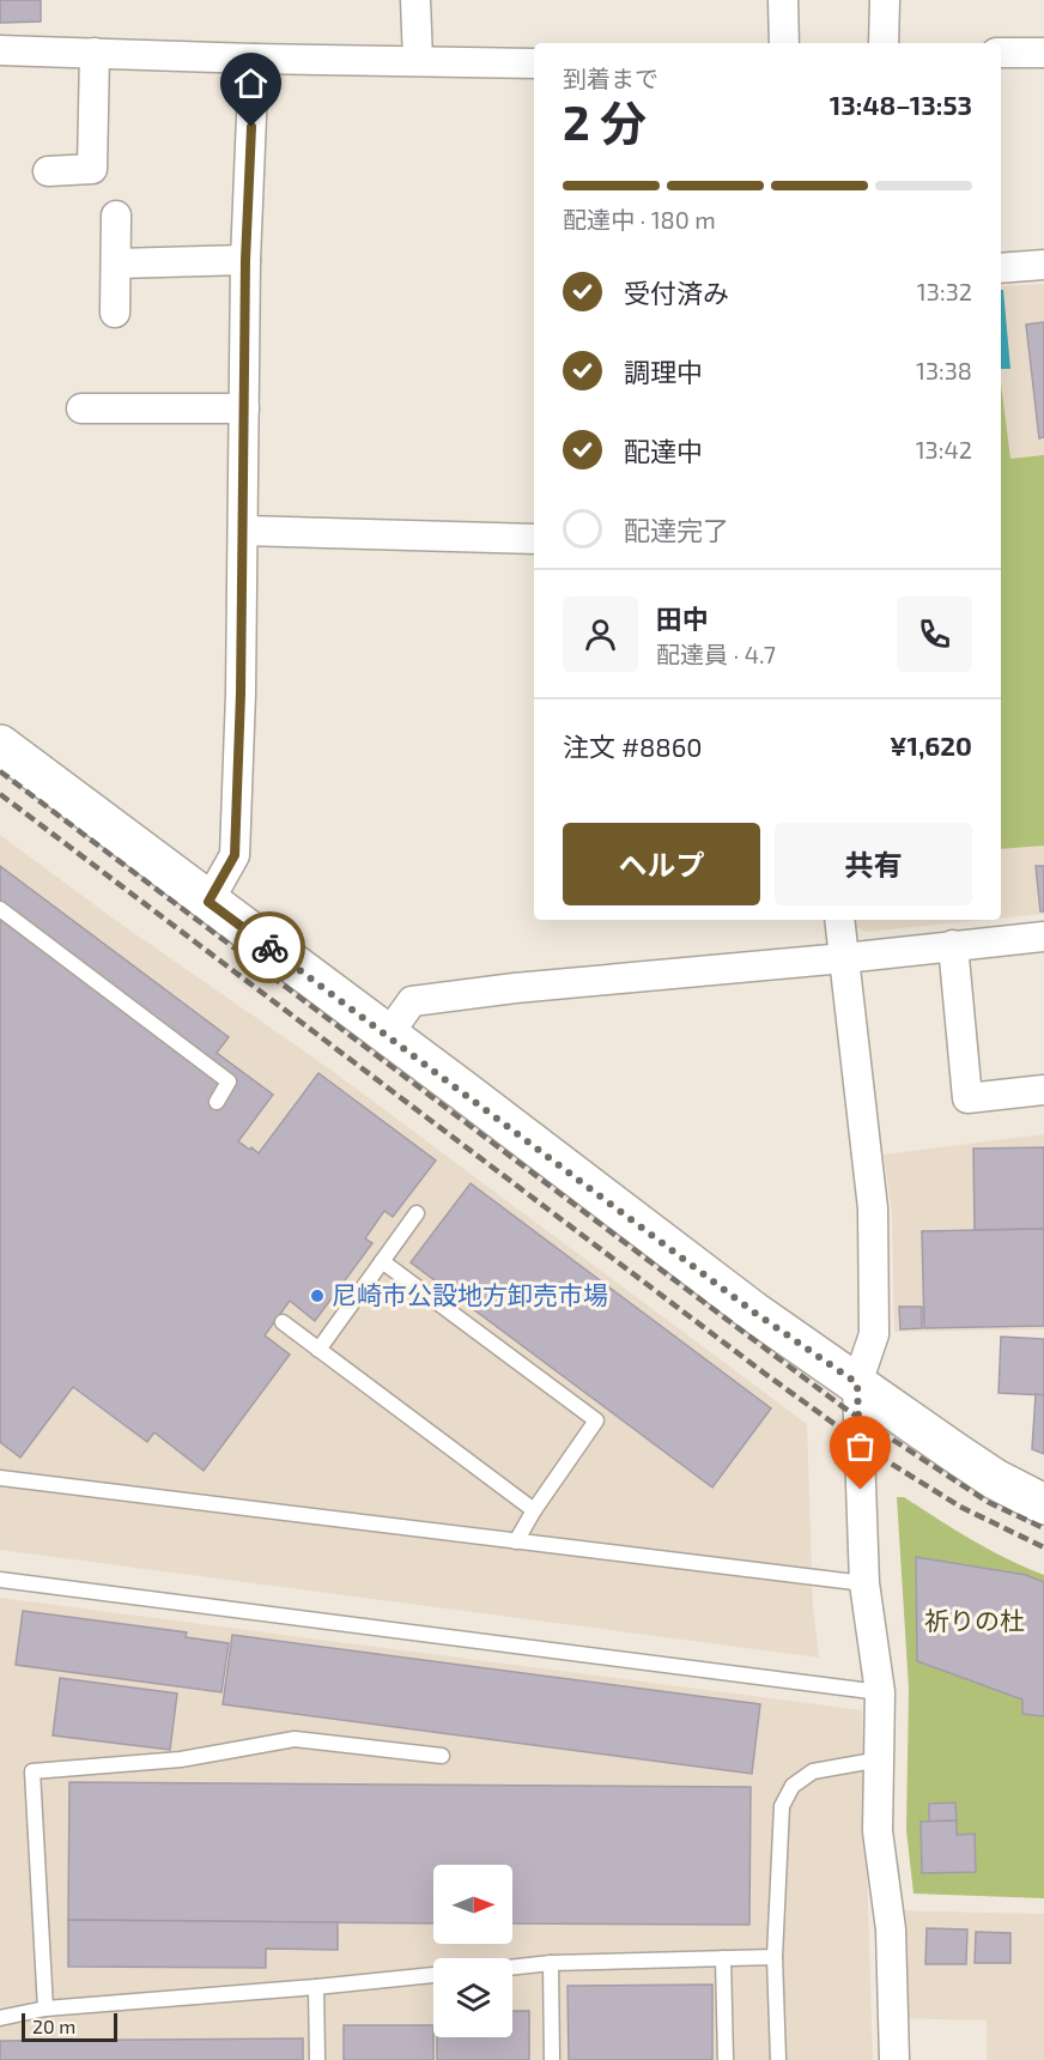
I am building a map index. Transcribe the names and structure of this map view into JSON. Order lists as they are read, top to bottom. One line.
{"parks":["祈りの杜"],"places":["尼崎市公設地方卸売市場"],"scale_bar":"20 m","north":"right","page":{"heading":["2 分","到着まで","13:48–13:53"],"panel":["田中","配達員 · 4.7","注文 #8860","¥1,620"],"bar":"配達中 · 180 m","list":[["受付済み","13:32"],["調理中","13:38"],["配達中","13:42"],"配達完了"],"buttons":["ヘルプ","共有"],"scale":"20 m"}}
